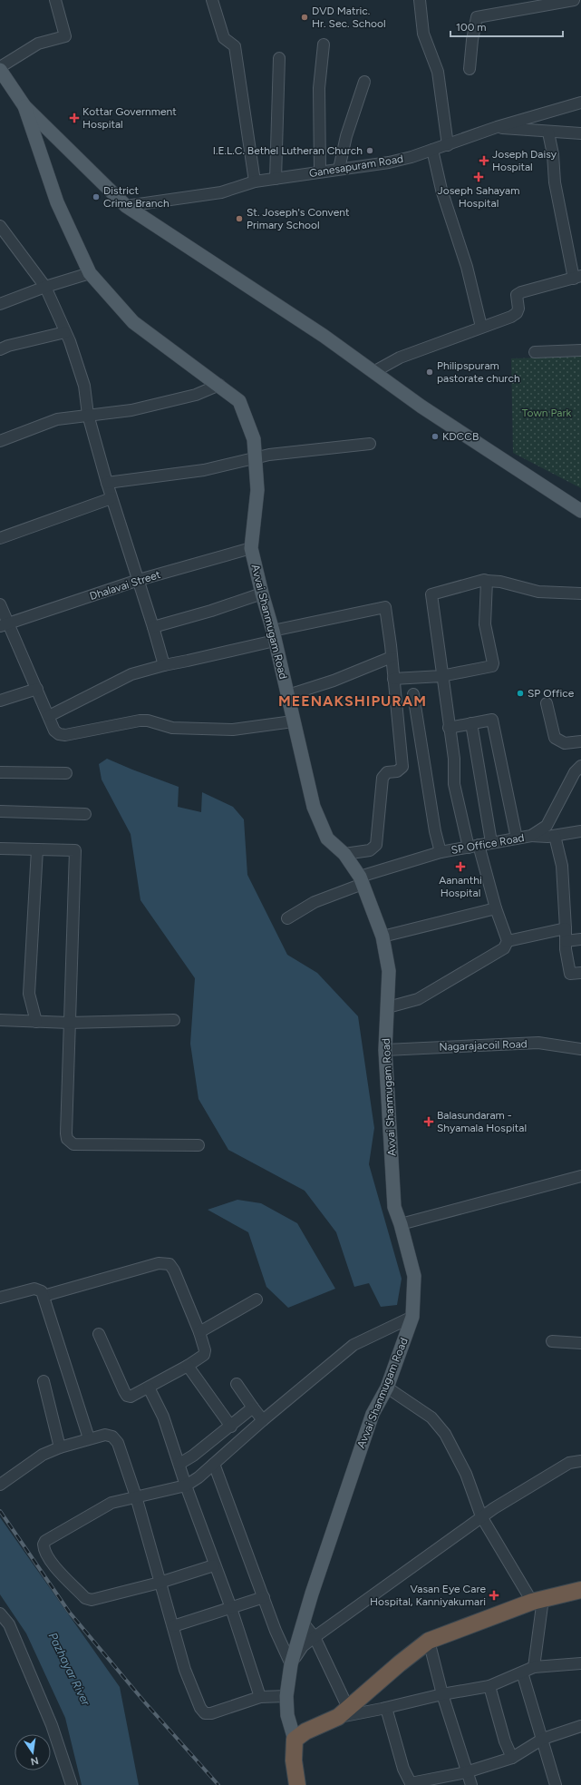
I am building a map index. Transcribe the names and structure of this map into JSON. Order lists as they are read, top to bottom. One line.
{"streets":{"main road":["Avvai Shanmugam Road"],"street":["Ganesapuram Road","Dhalavai Street","SP Office Road","Nagarajacoil Road"]},"crossings":[["Dhalavai Street","Avvai Shanmugam Road"],["Avvai Shanmugam Road","SP Office Road"],["Avvai Shanmugam Road","Nagarajacoil Road"]],"districts":["MEENAKSHIPURAM"],"water":["Pazhayar River"],"parks":["Town Park"],"places":{"other":["DVD Matric. Hr. Sec. School","I.E.L.C. Bethel Lutheran Church","District Crime Branch","St. Joseph's Convent Primary School","Philipspuram pastorate church","KDCCB","SP Office"],"health":["Kottar Government Hospital","Joseph Daisy Hospital","Joseph Sahayam Hospital","Aananthi Hospital","Balasundaram - Shyamala Hospital","Vasan Eye Care Hospital, Kanniyakumari"]},"scale_bar":"100 m","north":"bottom"}
